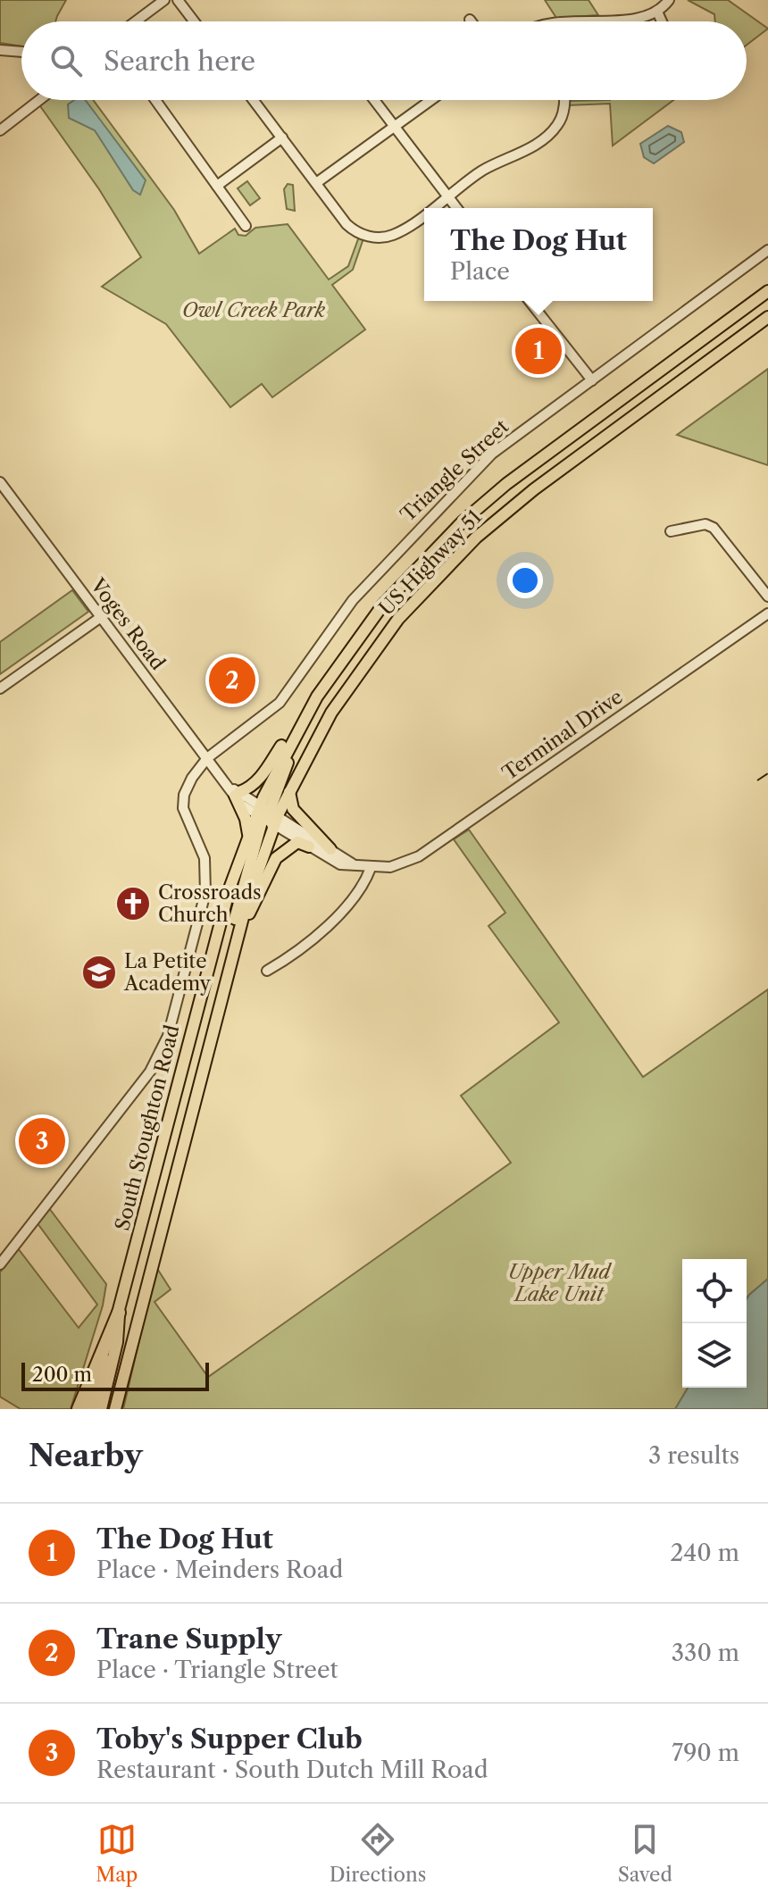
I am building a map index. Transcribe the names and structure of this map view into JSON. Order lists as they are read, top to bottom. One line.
{"streets":{"main road":["US Highway 51","South Stoughton Road"],"street":["Triangle Street","Voges Road","Terminal Drive"]},"crossings":[["Triangle Street","Voges Road"],["US Highway 51","Voges Road"],["US Highway 51","Terminal Drive"],["US Highway 51","South Stoughton Road"],["Voges Road","Terminal Drive"],["Voges Road","South Stoughton Road"],["Terminal Drive","South Stoughton Road"]],"parks":["Owl Creek Park","Upper Mud Lake Unit"],"places":{"church":["Crossroads Church"],"school or university":["La Petite Academy"]},"scale_bar":"200 m","page":{"search":"Search here","popup":["The Dog Hut","Place"],"pins":["1","2","3"],"scale":"200 m","heading":["Nearby","3 results"],"list":[{"mark":"1","name":"The Dog Hut","note":"Place · Meinders Road","value":"240 m"},{"mark":"2","name":"Trane Supply","note":"Place · Triangle Street","value":"330 m"},{"mark":"3","name":"Toby's Supper Club","note":"Restaurant · South Dutch Mill Road","value":"790 m"}],"nav":["Map","Directions","Saved"]}}
